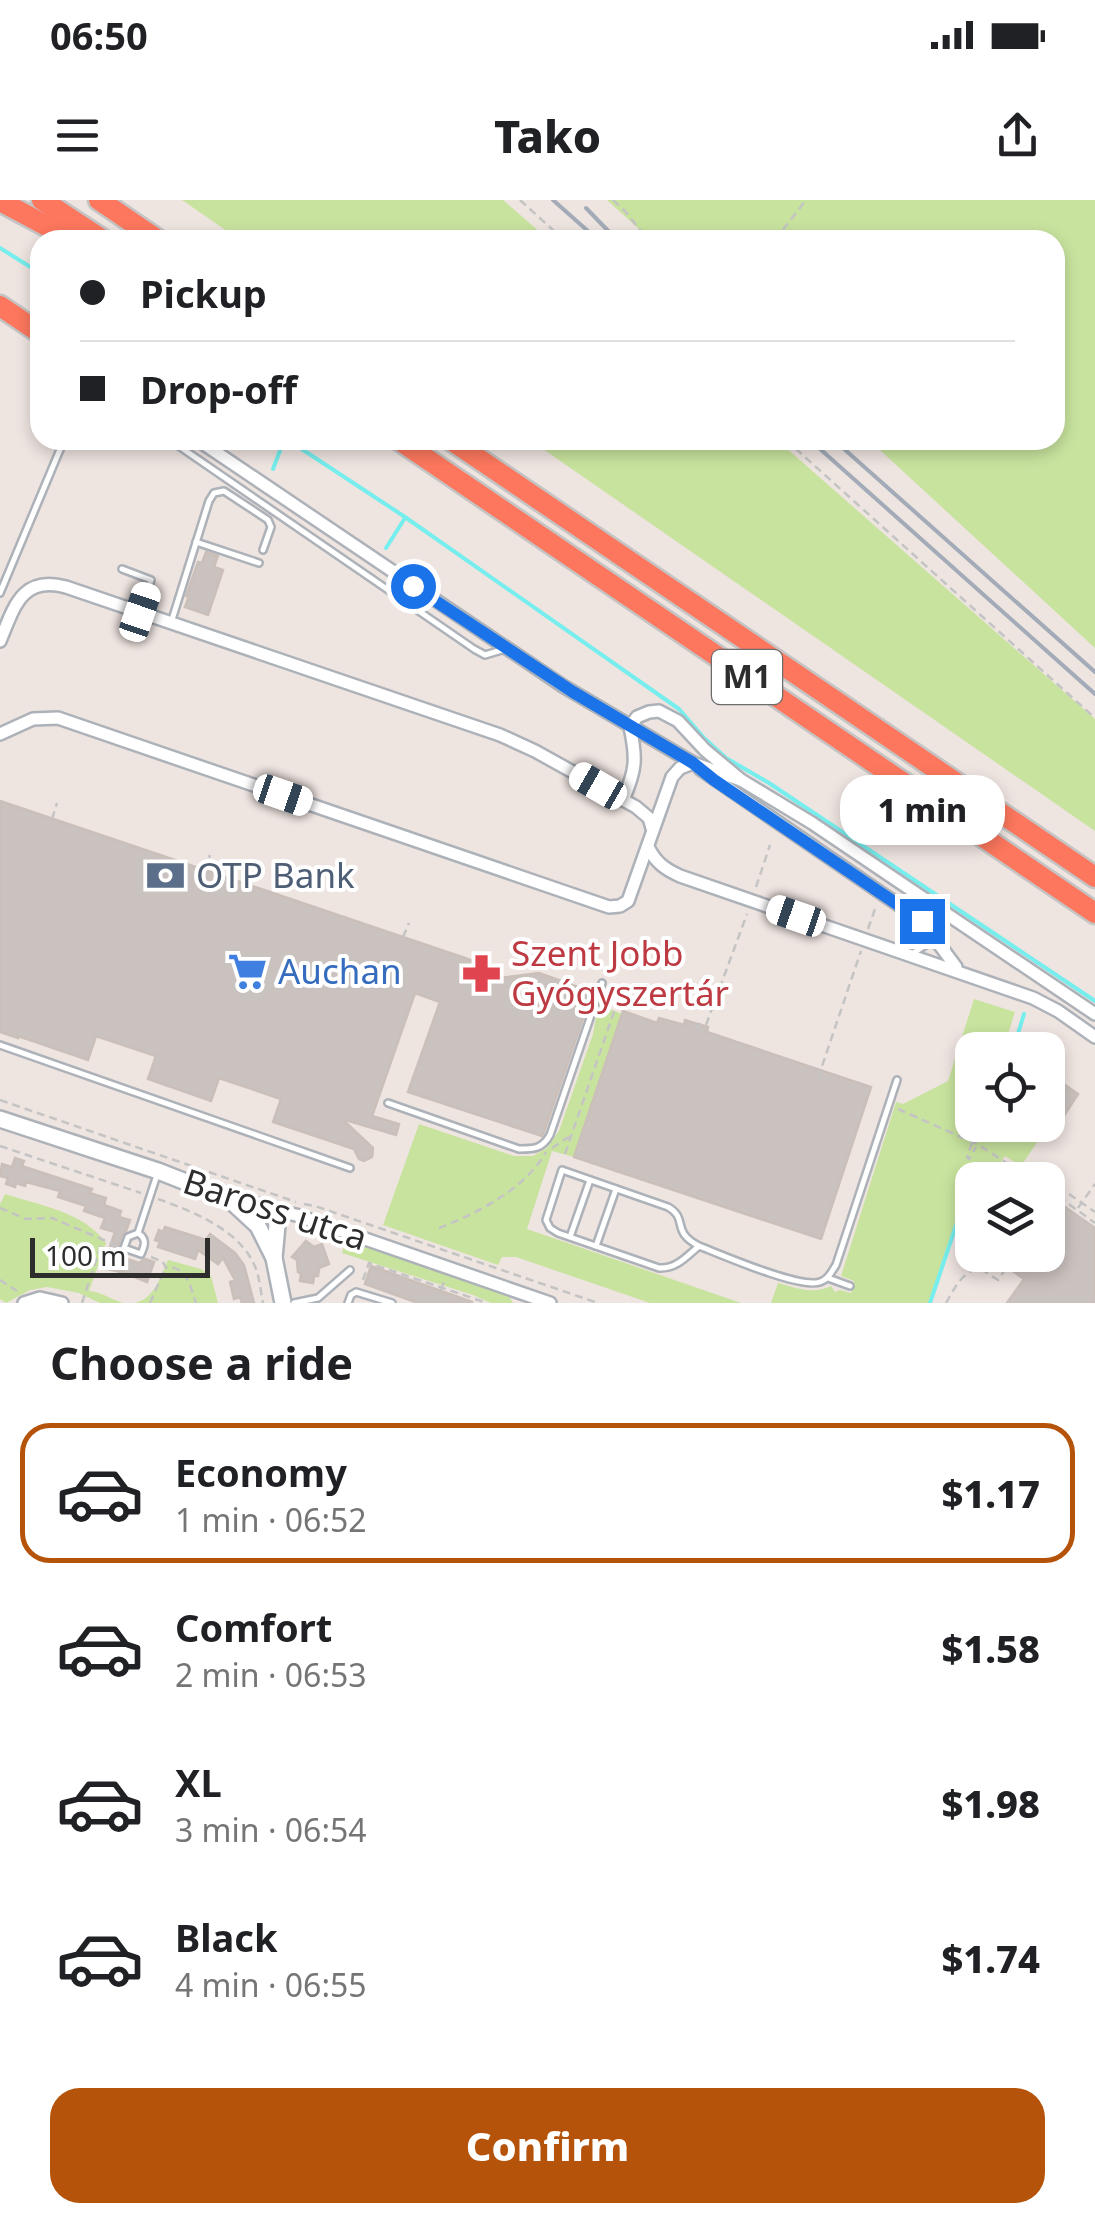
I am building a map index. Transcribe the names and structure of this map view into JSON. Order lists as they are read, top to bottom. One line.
{"streets":{"highway":["M1"],"street":["Baross utca"]},"places":{"bank":["OTP Bank"],"supermarket":["Auchan"],"pharmacy":["Szent Jobb Gyógyszertár"]},"scale_bar":"100 m","page":{"status":"06:50","header":"Tako","banner":["Pickup","Drop-off"],"bubble":"1 min","scale":"100 m","heading":"Choose a ride","list":[{"name":"Economy","note":"1 min · 06:52","value":"$1.17"},{"name":"Comfort","note":"2 min · 06:53","value":"$1.58"},{"name":"XL","note":"3 min · 06:54","value":"$1.98"},{"name":"Black","note":"4 min · 06:55","value":"$1.74"}],"buttons":"Confirm"}}
